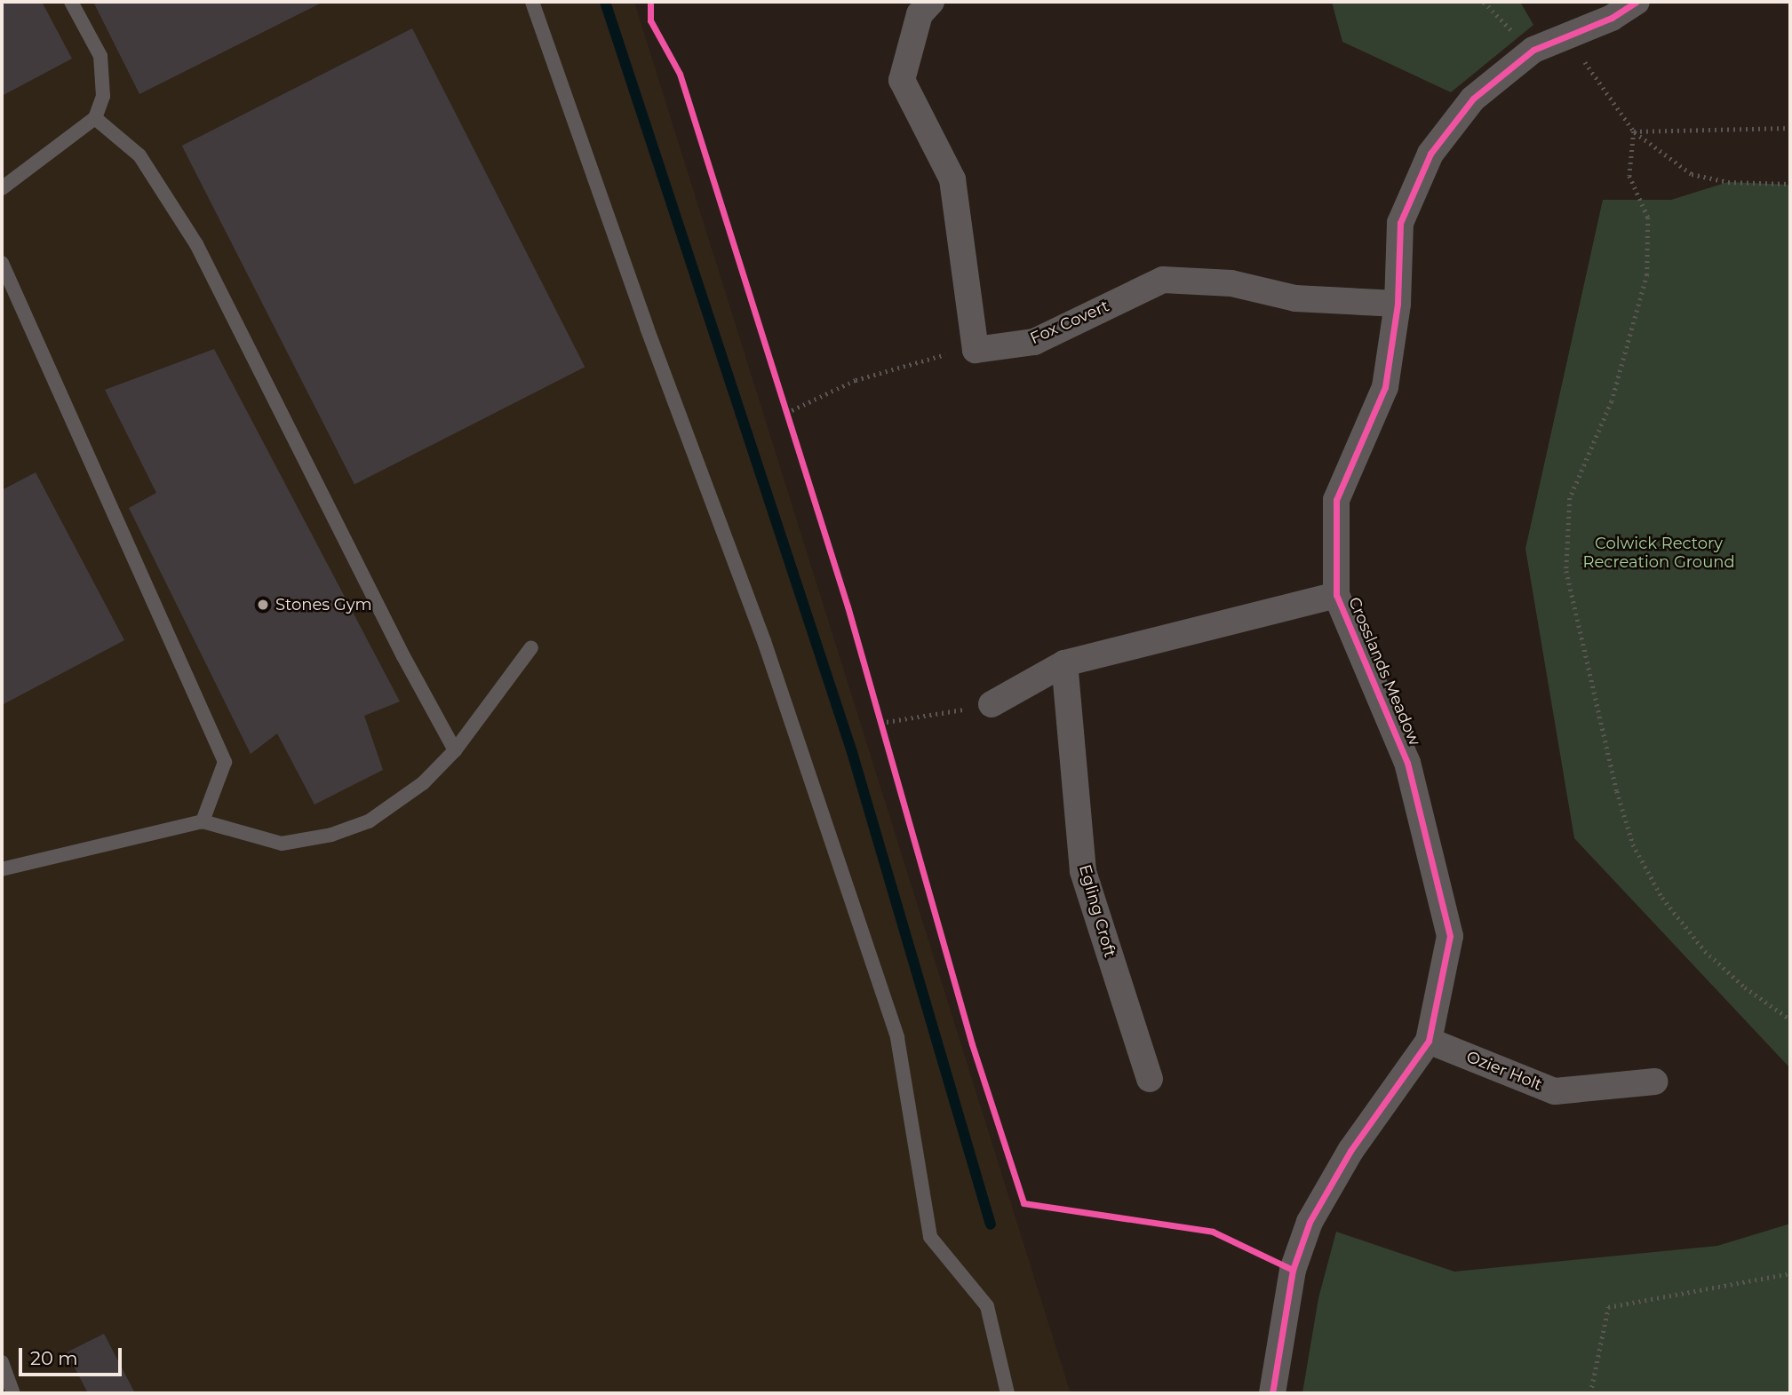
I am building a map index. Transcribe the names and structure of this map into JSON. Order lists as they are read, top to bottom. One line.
{"streets":{"street":["Fox Covert","Crosslands Meadow","Egling Croft","Ozier Holt"]},"crossings":[["Fox Covert","Crosslands Meadow"],["Crosslands Meadow","Ozier Holt"]],"parks":["Colwick Rectory Recreation Ground"],"places":["Stones Gym"],"scale_bar":"20 m"}
